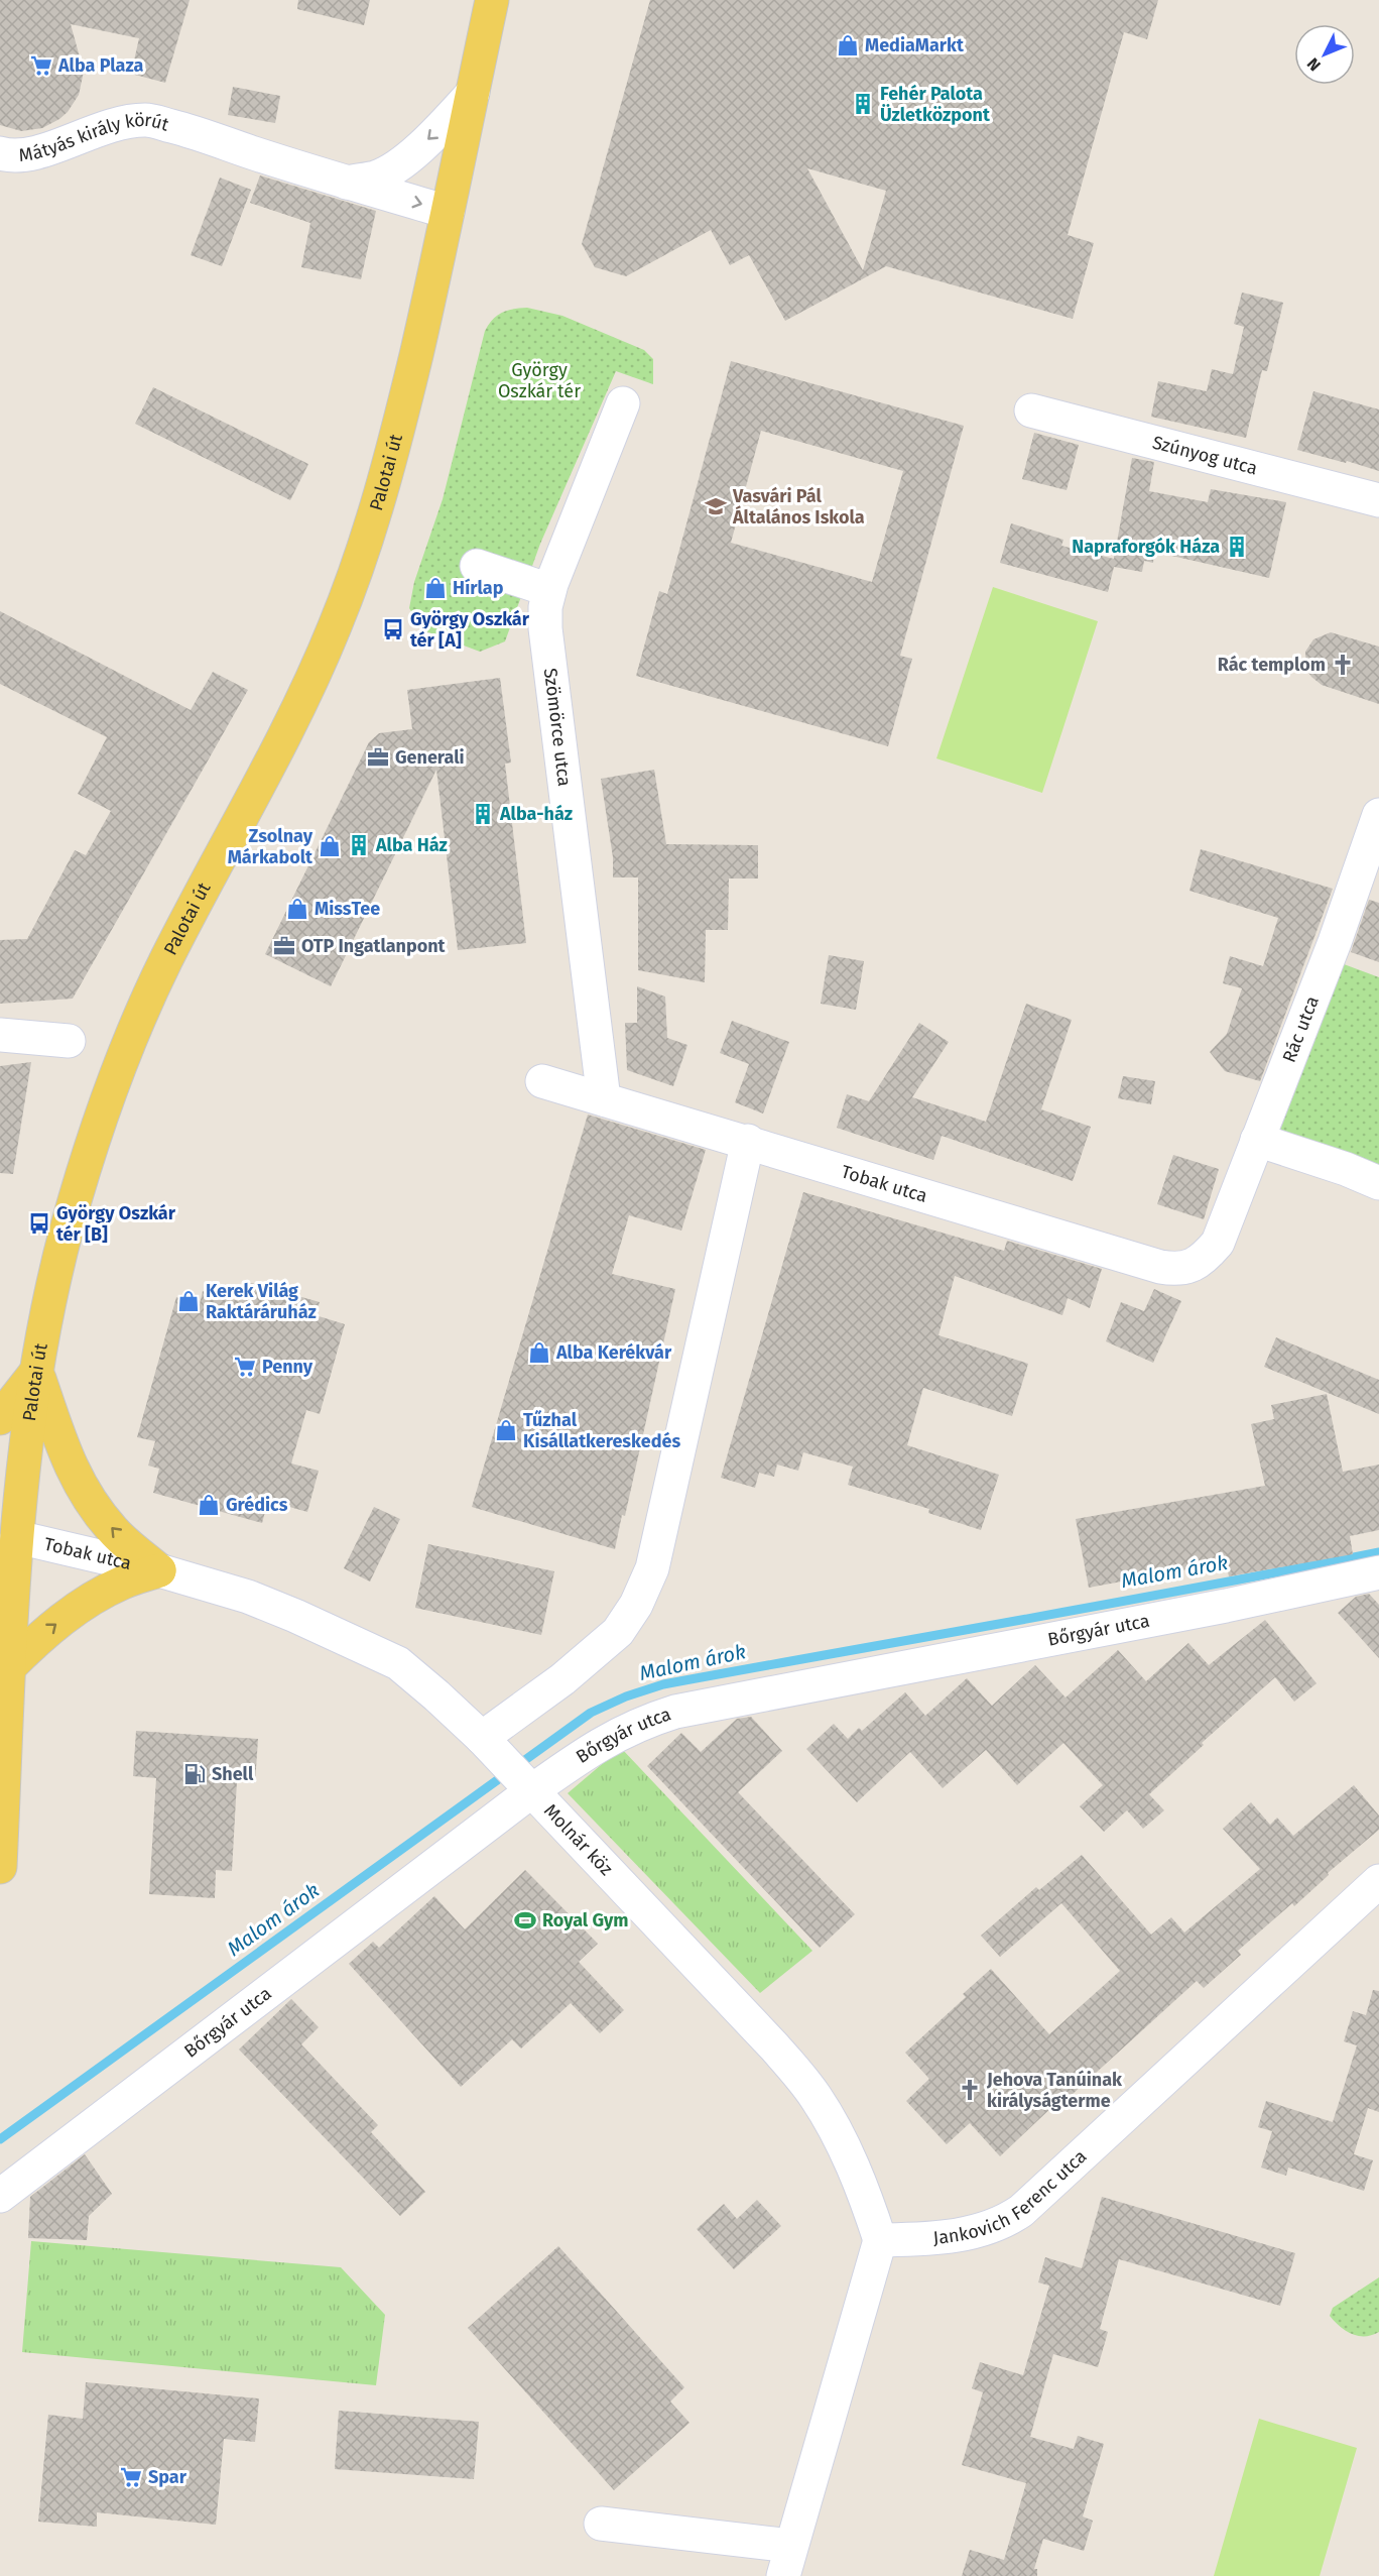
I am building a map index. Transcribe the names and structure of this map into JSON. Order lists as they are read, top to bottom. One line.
{"streets":{"main road":["Palotai út"],"street":["Mátyás király körút","Szúnyog utca","Szömörce utca","Rác utca","Tobak utca","Bőrgyár utca","Molnár köz","Jankovich Ferenc utca"]},"crossings":[["Mátyás király körút","Palotai út"],["Palotai út","Tobak utca"],["Szömörce utca","Tobak utca"],["Rác utca","Tobak utca"],["Tobak utca","Molnár köz"],["Bőrgyár utca","Molnár köz"],["Molnár köz","Jankovich Ferenc utca"]],"water":["Malom árok"],"parks":["György Oszkár tér"],"places":{"shop":["MediaMarkt","Hírlap","Zsolnay Márkabolt","MissTee","Kerek Világ Raktáráruház","Alba Kerékvár","Tűzhal Kisállatkereskedés","Grédics"],"supermarket":["Alba Plaza","Penny","Spar"],"building":["Fehér Palota Üzletközpont","Napraforgók Háza","Alba-ház","Alba Ház"],"school or university":["Vasvári Pál Általános Iskola"],"bus stop":["György Oszkár tér [A]","György Oszkár tér [B]"],"church":["Rác templom","Jehova Tanúinak királyságterme"],"office":["Generali","OTP Ingatlanpont"],"fuel station":["Shell"],"sports":["Royal Gym"]},"north":"bottom left"}
